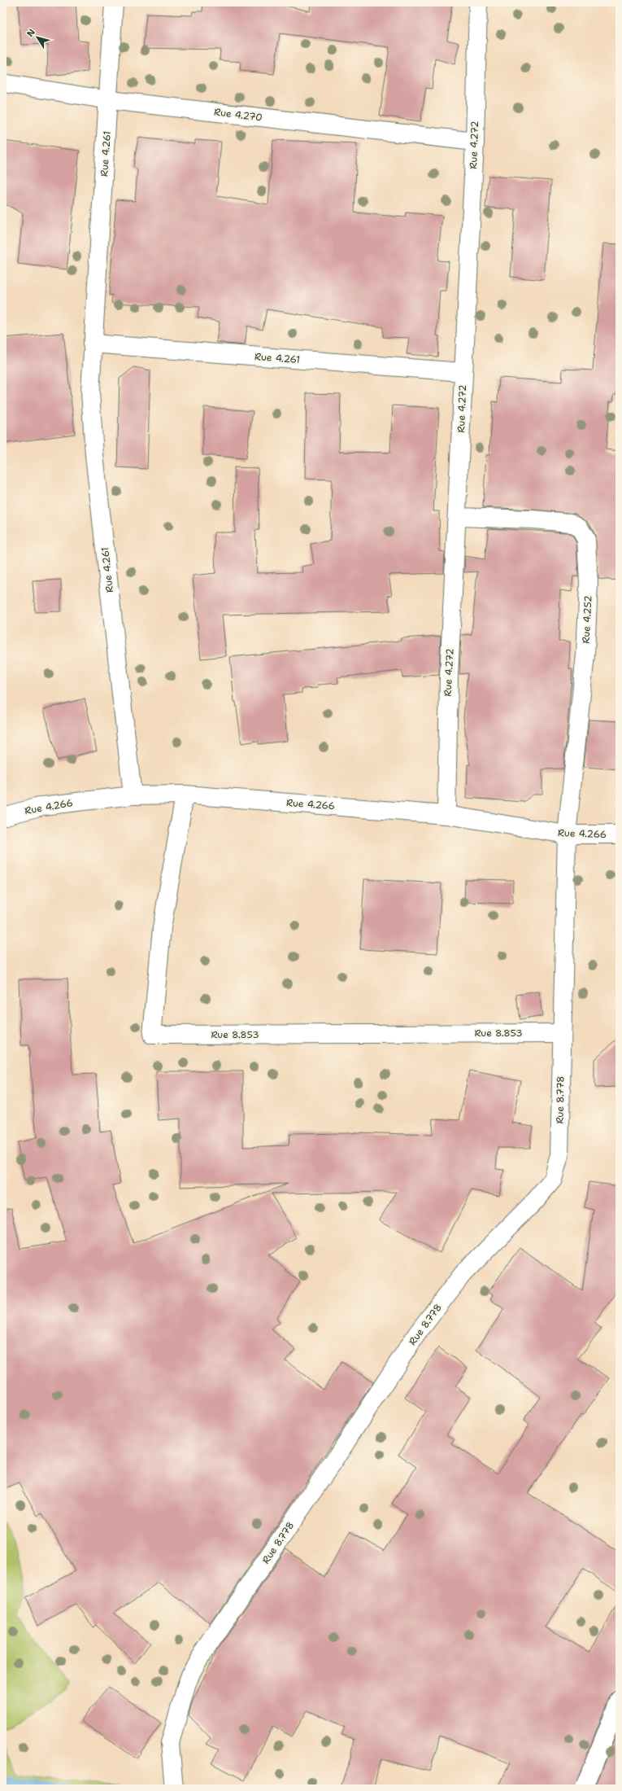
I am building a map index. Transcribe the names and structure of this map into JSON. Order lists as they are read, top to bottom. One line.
{"streets":{"street":["Rue 4.270","Rue 4.272","Rue 4.261","Rue 4.252","Rue 4.266","Rue 8.853","Rue 8.778"]},"crossings":[["Rue 4.270","Rue 4.272"],["Rue 4.270","Rue 4.261"],["Rue 4.272","Rue 4.261"],["Rue 4.272","Rue 4.252"],["Rue 4.272","Rue 4.266"],["Rue 4.261","Rue 4.266"],["Rue 4.252","Rue 4.266"],["Rue 4.252","Rue 8.778"],["Rue 4.266","Rue 8.853"],["Rue 4.266","Rue 8.778"],["Rue 8.853","Rue 8.778"]],"north":"top left"}
